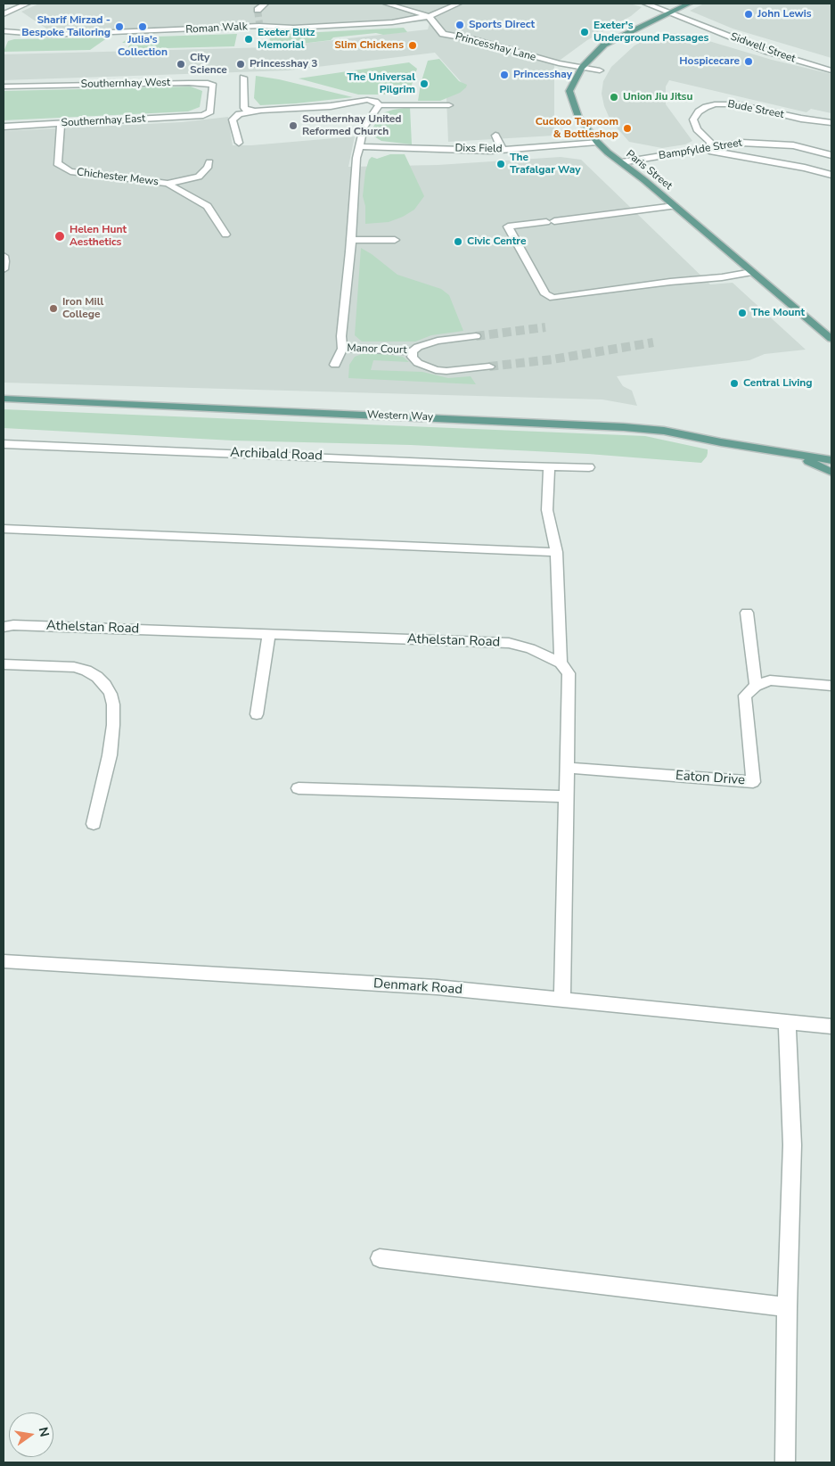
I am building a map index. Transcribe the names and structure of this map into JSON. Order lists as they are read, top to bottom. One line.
{"streets":{"main road":["Paris Street","Western Way"],"street":["Roman Walk","Princesshay Lane","Sidwell Street","Southernhay West","Bude Street","Southernhay East","Dixs Field","Bampfylde Street","Chichester Mews","Manor Court","Archibald Road","Athelstan Road","Eaton Drive","Denmark Road"]},"crossings":[["Roman Walk","Princesshay Lane"],["Princesshay Lane","Paris Street"],["Sidwell Street","Paris Street"],["Southernhay West","Southernhay East"],["Bude Street","Bampfylde Street"],["Southernhay East","Chichester Mews"],["Dixs Field","Paris Street"],["Bampfylde Street","Paris Street"]],"places":["John Lewis","Sports Direct","Sharif Mirzad - Bespoke Tailoring","Julia's Collection","Exeter's Underground Passages","Exeter Blitz Memorial","Slim Chickens","Hospicecare","City Science","Princesshay 3","Princesshay","The Universal Pilgrim","Union Jiu Jitsu","Southernhay United Reformed Church","Cuckoo Taproom & Bottleshop","The Trafalgar Way","Helen Hunt Aesthetics","Civic Centre","Iron Mill College","The Mount","Central Living"],"north":"right"}
